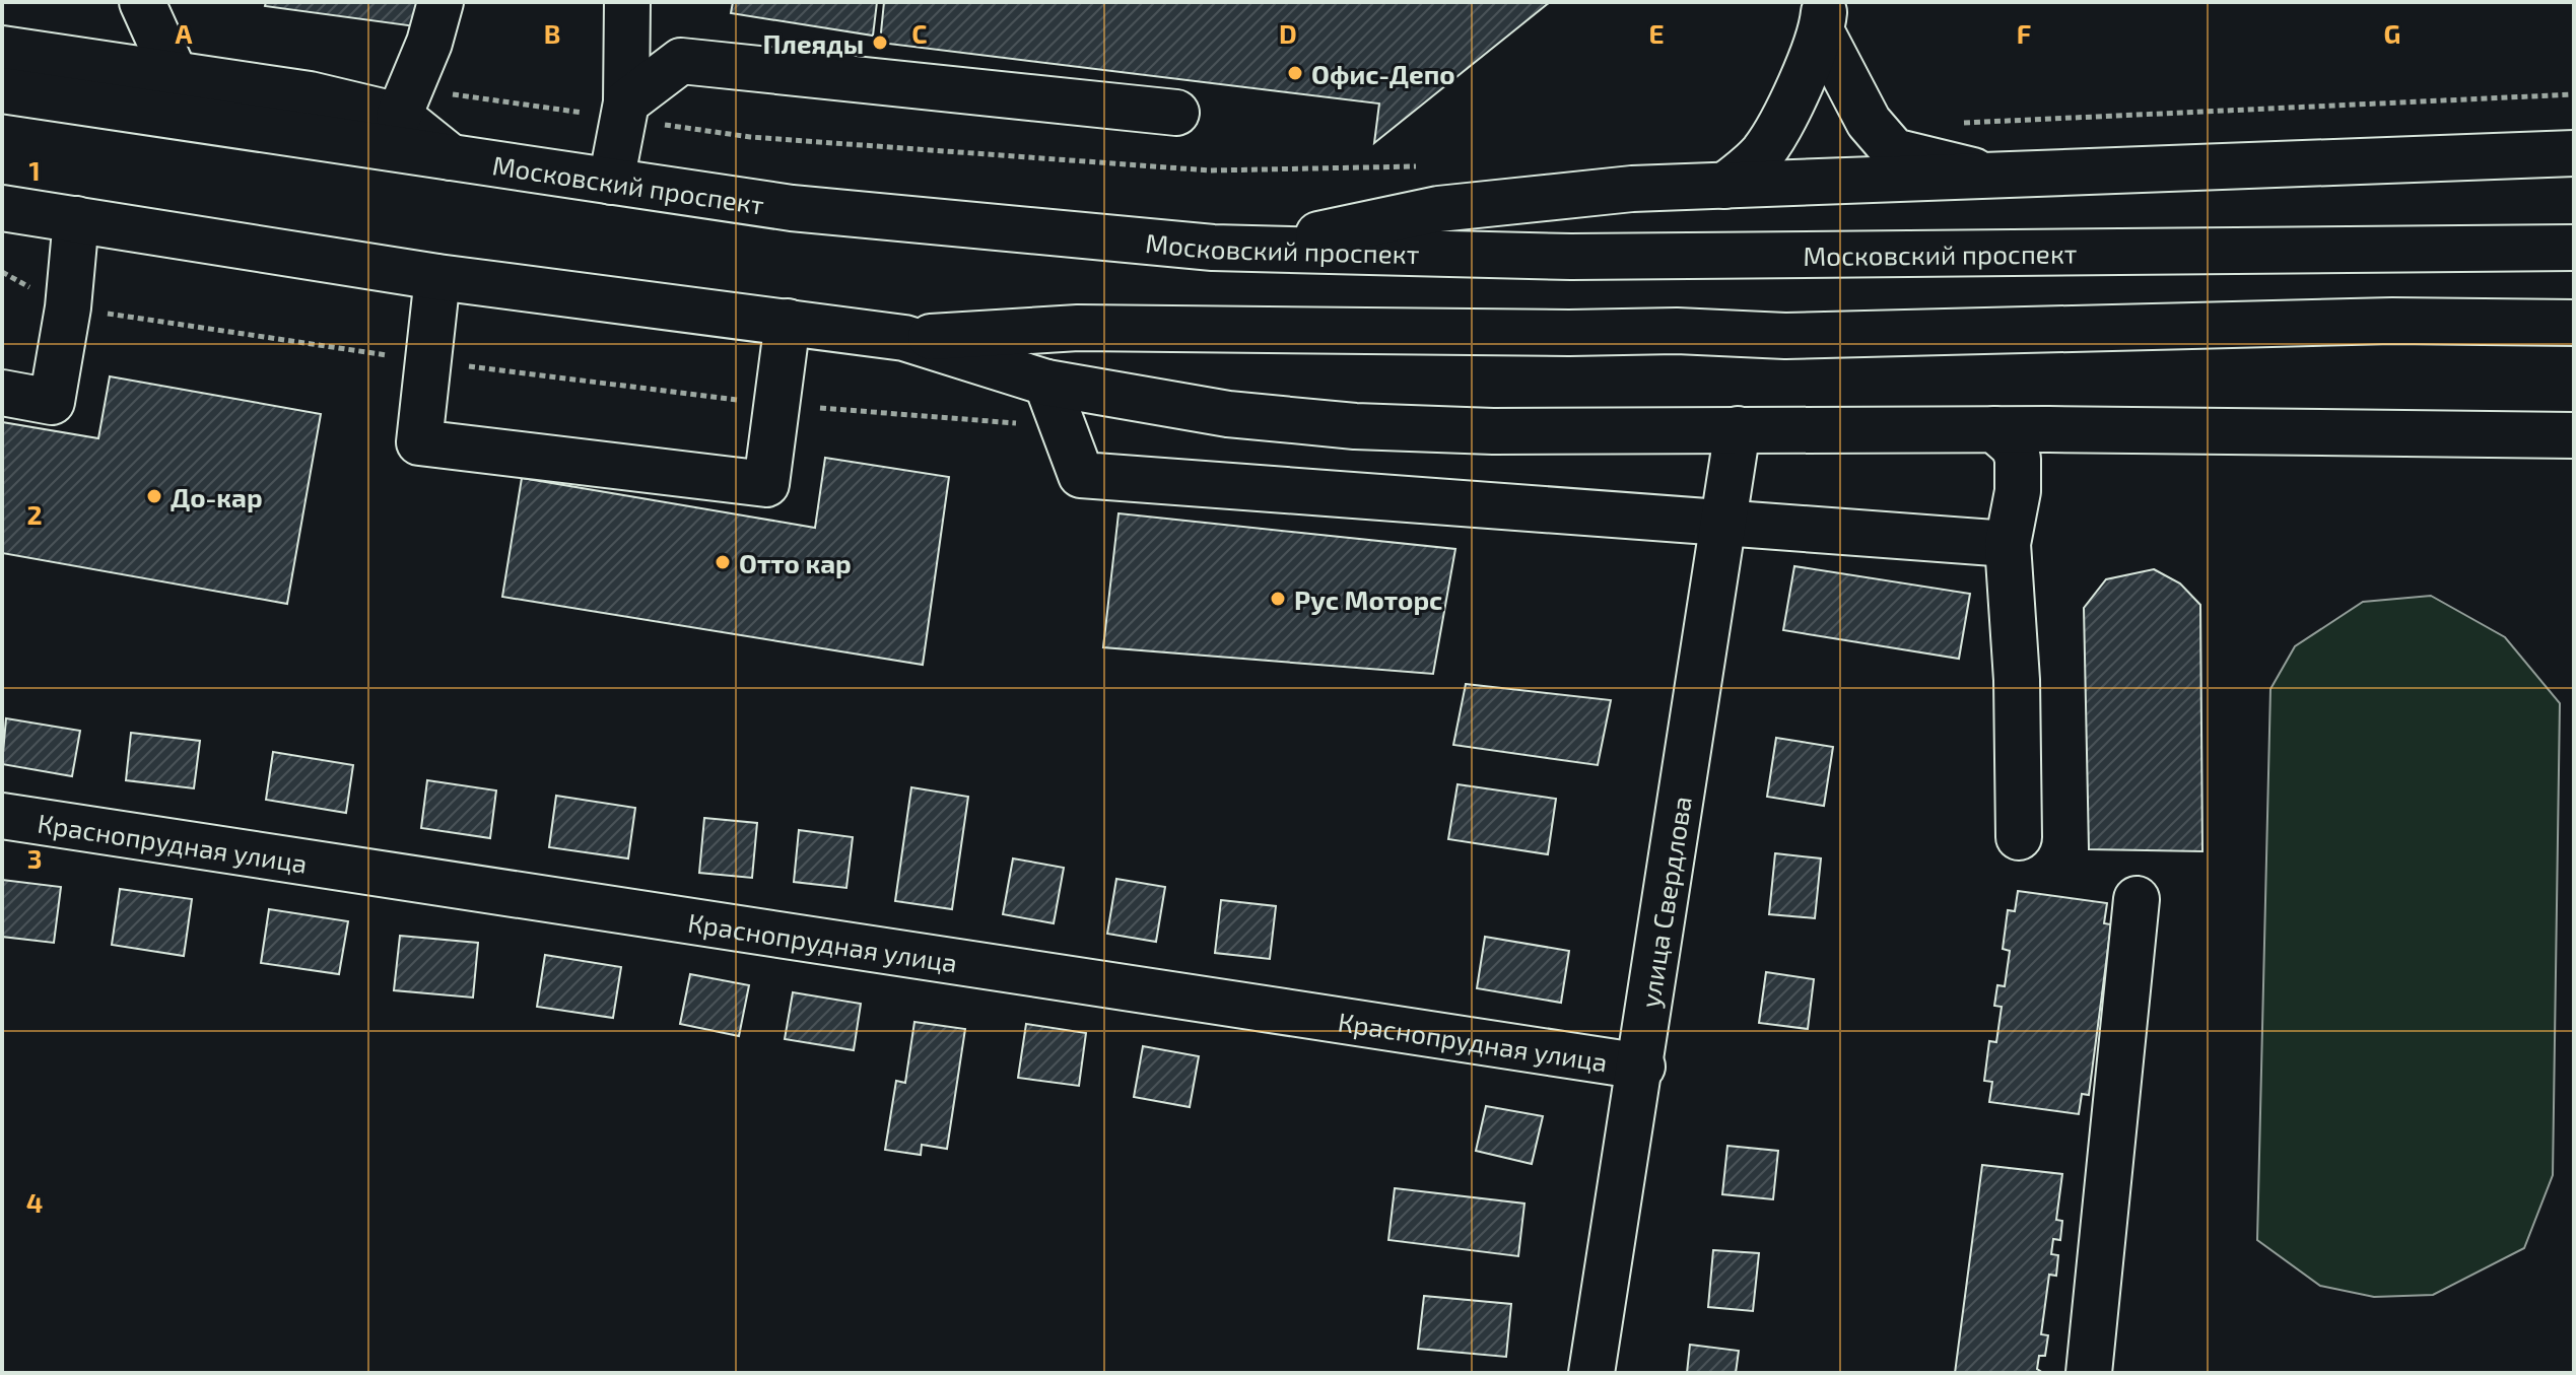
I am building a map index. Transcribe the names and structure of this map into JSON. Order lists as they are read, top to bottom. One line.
{"streets":{"main road":["Московский проспект","Краснопрудная улица","улица Свердлова"]},"crossings":[["Краснопрудная улица","улица Свердлова"]],"places":["Плеяды","Офис-Депо","До-кар","Отто кар","Рус Моторс"],"grid":{"columns":["A","B","C","D","E","F","G"],"rows":["1","2","3","4"]}}
